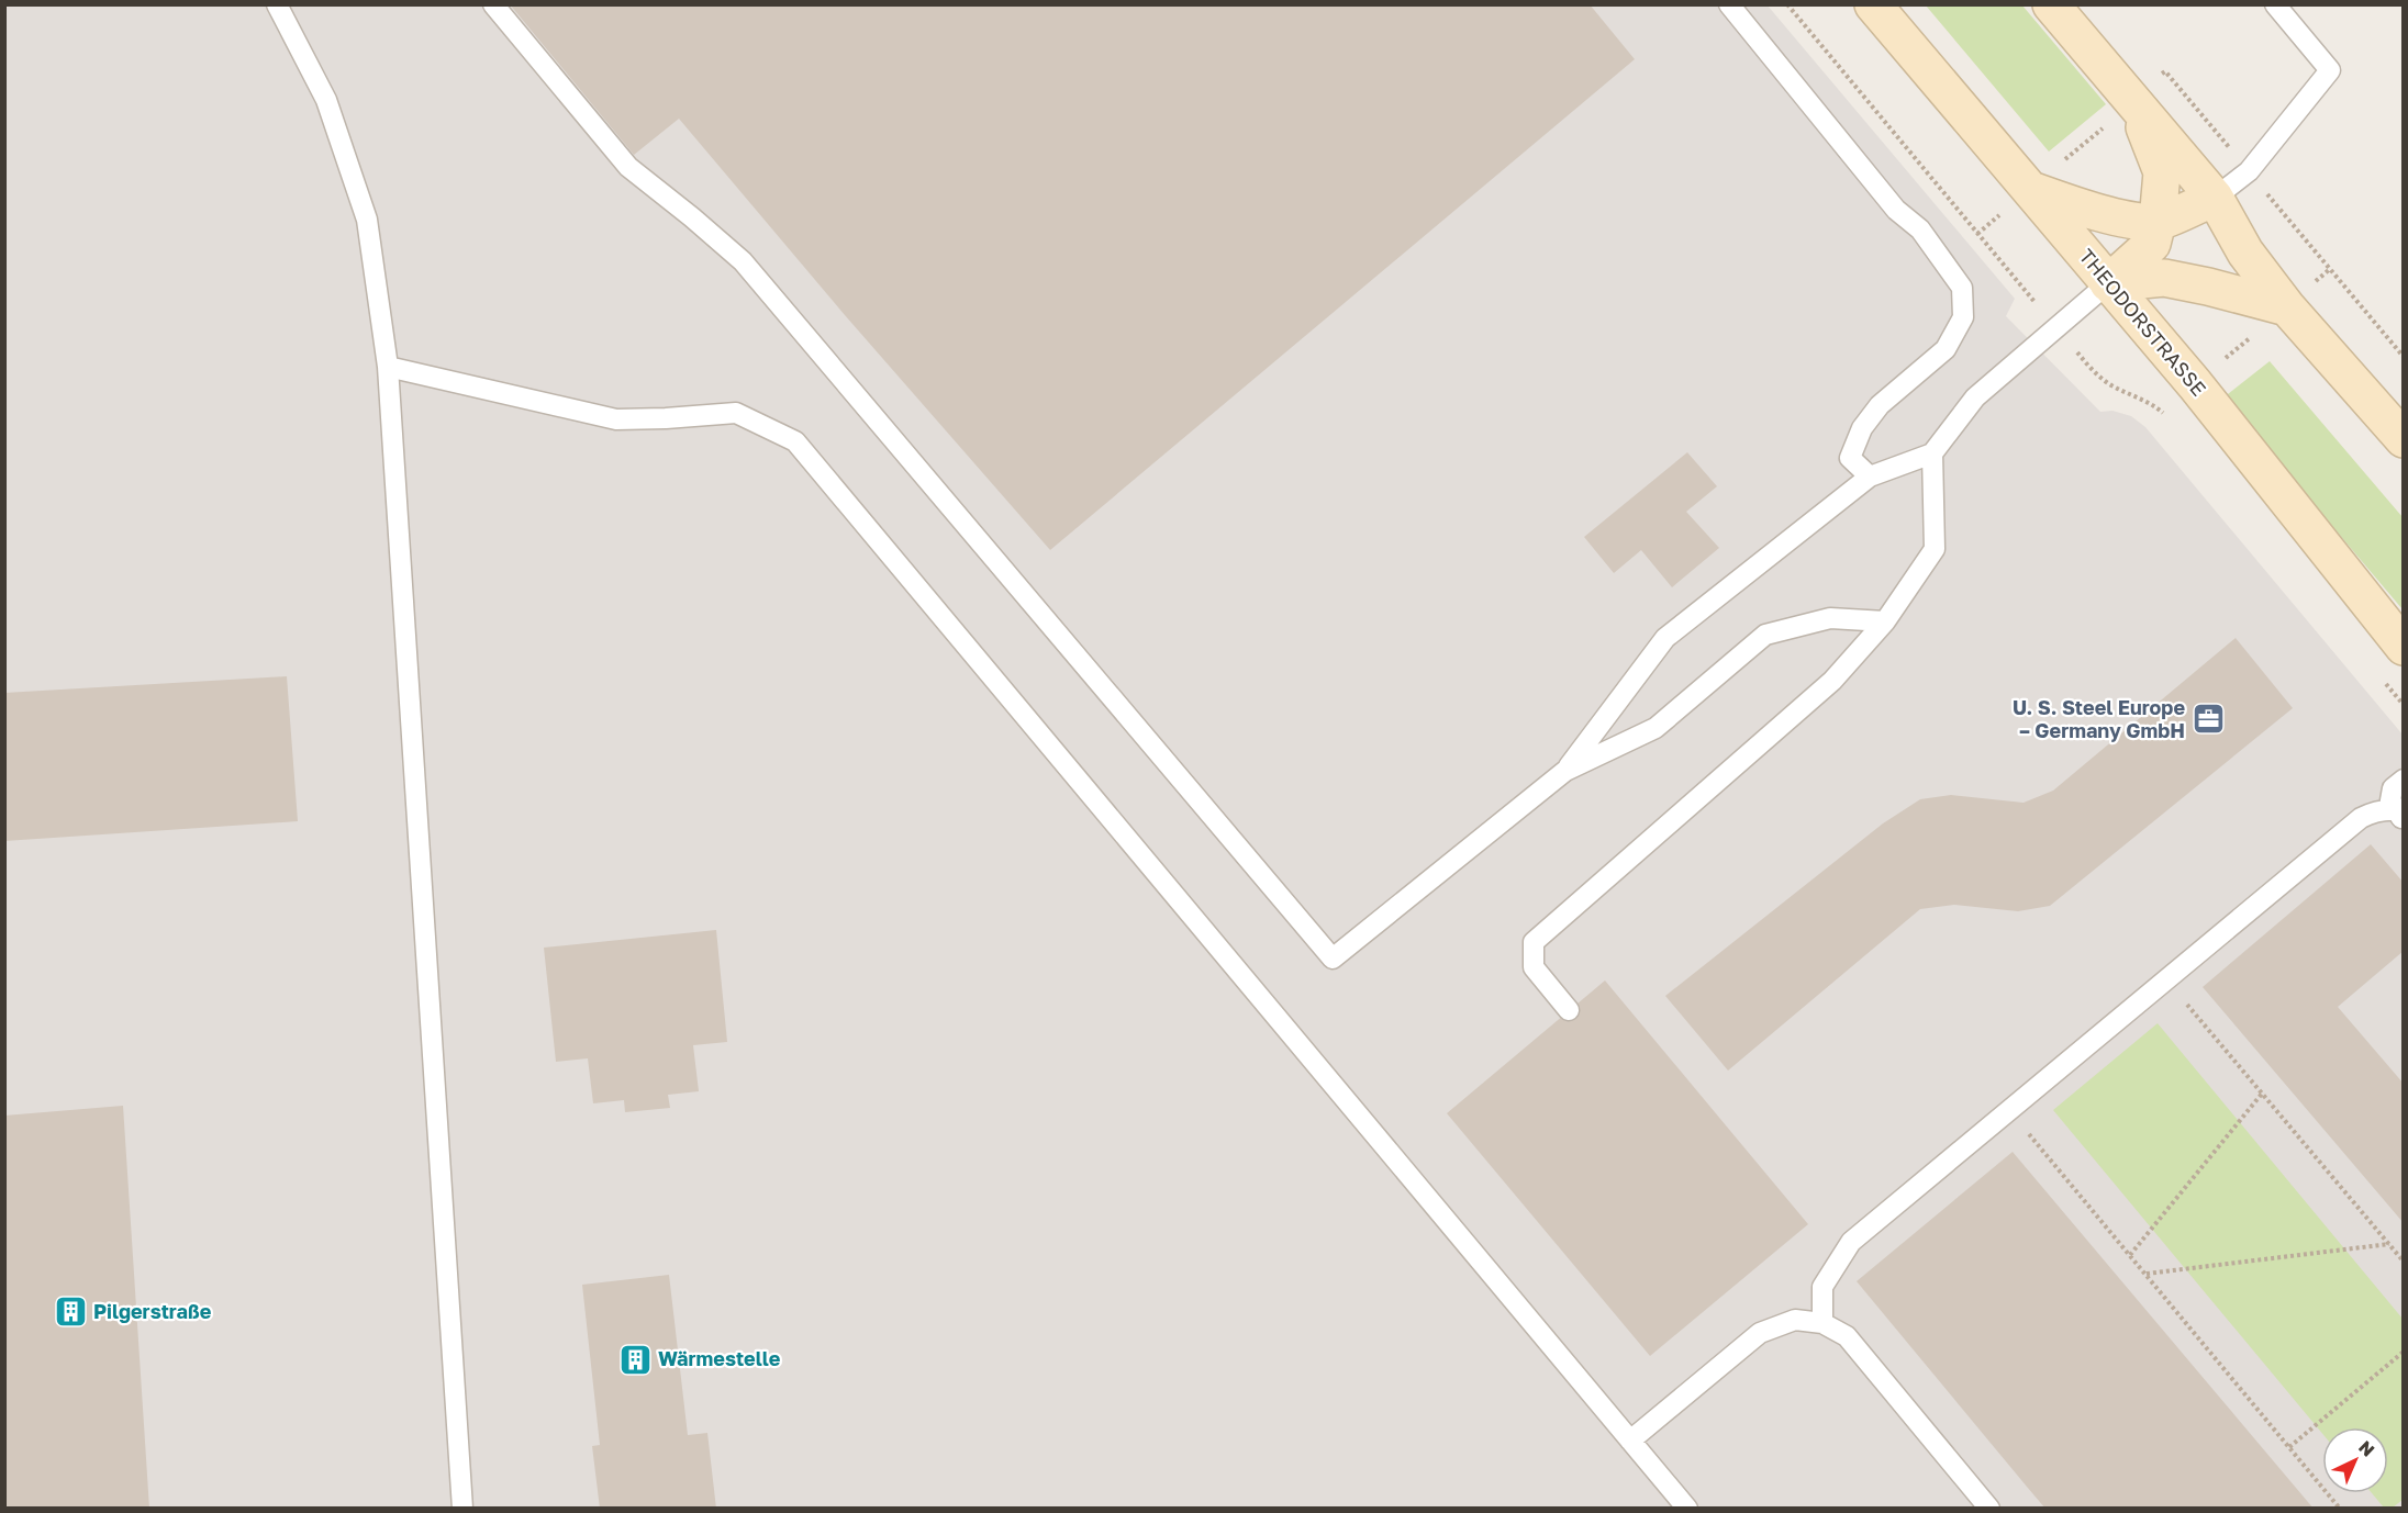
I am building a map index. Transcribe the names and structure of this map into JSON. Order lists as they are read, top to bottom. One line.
{"streets":{"main road":["THEODORSTRASSE"]},"places":{"office":["U. S. Steel Europe – Germany GmbH"],"building":["Pilgerstraße","Wärmestelle"]},"north":"top right"}
